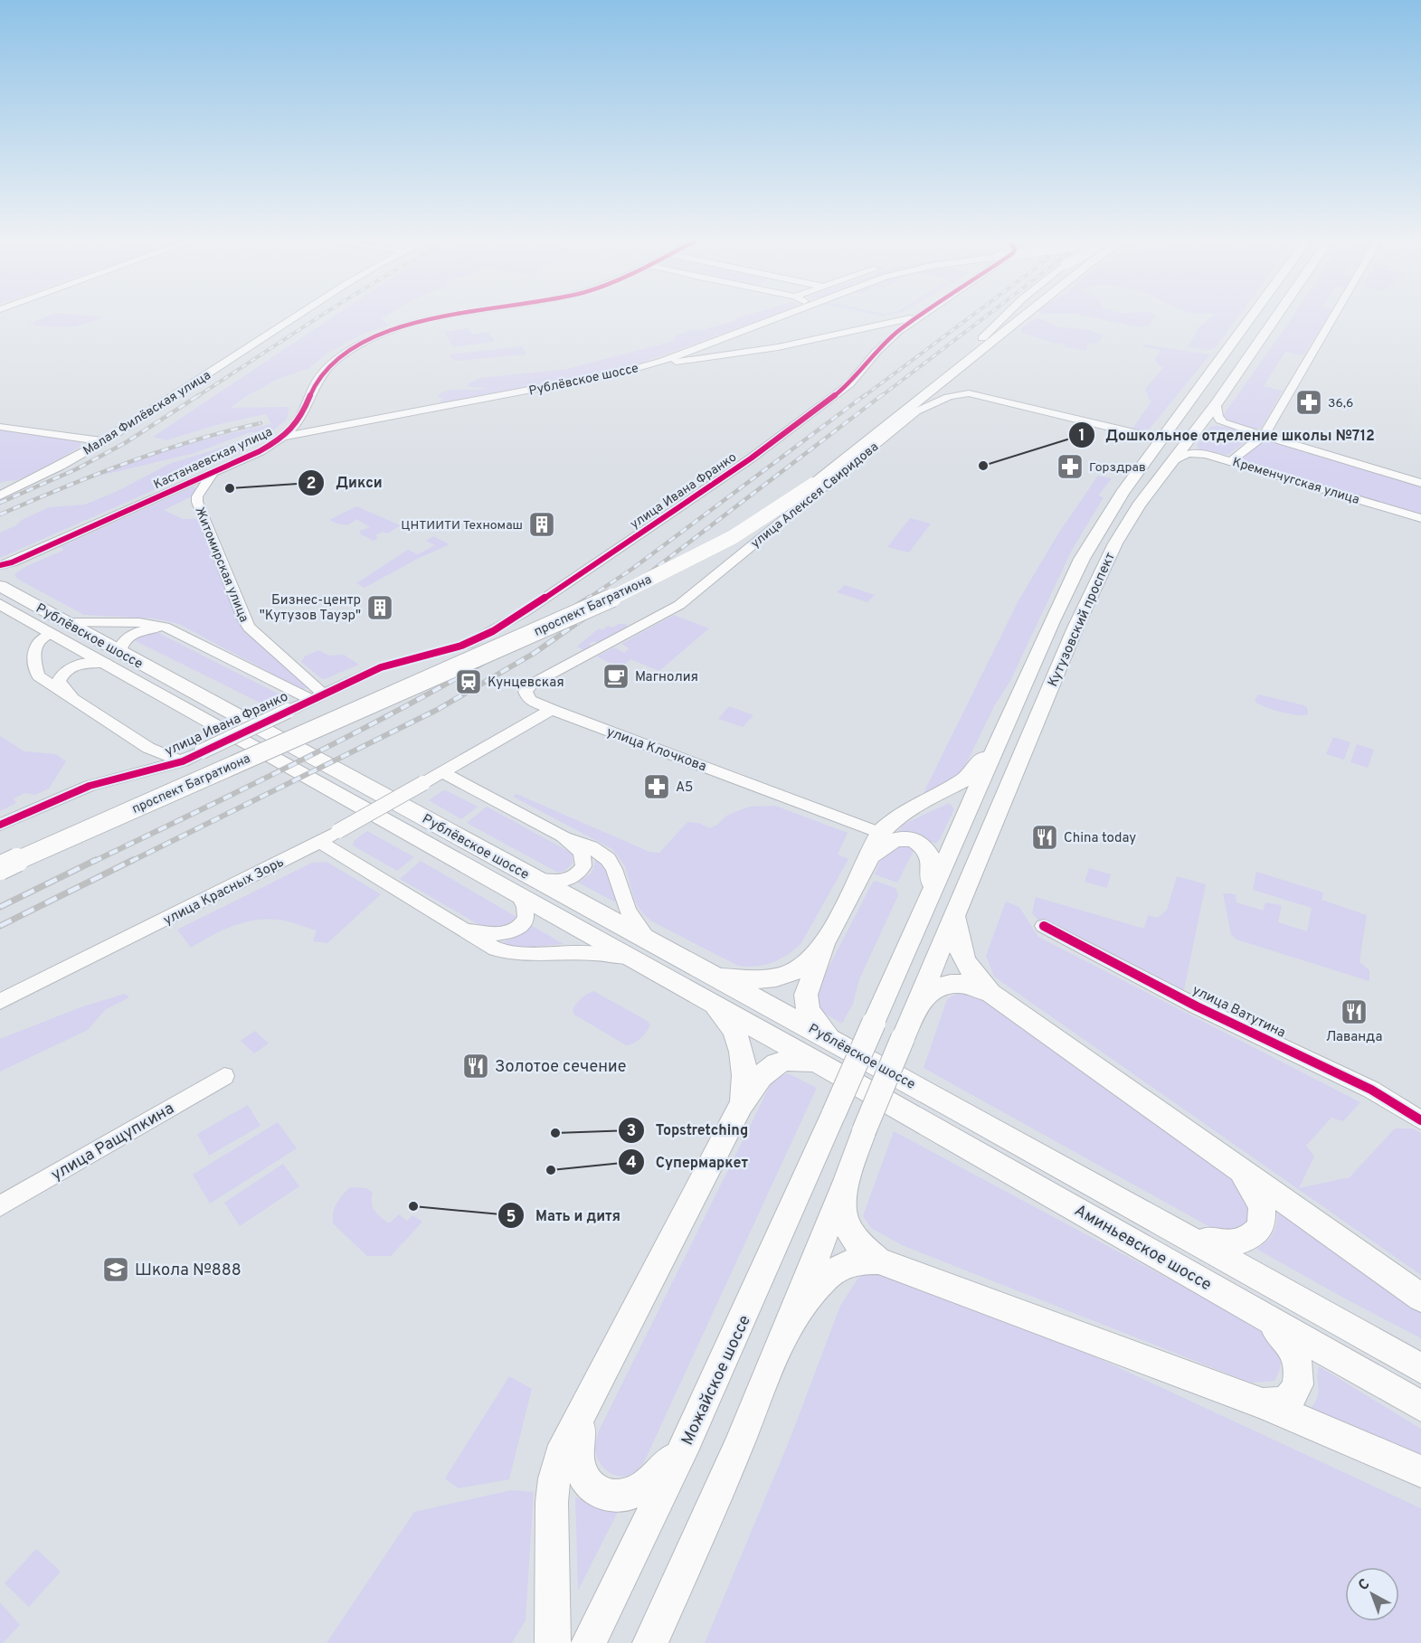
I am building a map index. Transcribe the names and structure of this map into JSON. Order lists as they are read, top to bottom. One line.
{"streets":{"main road":["Рублёвское шоссе","проспект Багратиона","Кутузовский проспект","Аминьевское шоссе","Можайское шоссе"],"street":["Малая Филёвская улица","Кастанаевская улица","Кременчугская улица","улица Ивана Франко","улица Алексея Свиридова","Житомирская улица","улица Клочкова","улица Красных Зорь","улица Ватутина","улица Ращупкина"]},"crossings":[["Рублёвское шоссе","Кастанаевская улица"],["Рублёвское шоссе","Аминьевское шоссе"],["Кастанаевская улица","Житомирская улица"],["Кременчугская улица","Кутузовский проспект"],["улица Ивана Франко","Житомирская улица"],["улица Алексея Свиридова","Кутузовский проспект"],["улица Алексея Свиридова","улица Клочкова"],["Кутузовский проспект","Можайское шоссе"]],"places":{"pharmacy":["36,6","Горздрав","А5"],"other":["Дошкольное отделение школы №712","Дикси","Topstretching","Супермаркет","Мать и дитя"],"building":["ЦНТИИТИ Техномаш","Бизнес-центр \"Кутузов Тауэр\""],"cafe":["Магнолия"],"station":["Кунцевская"],"restaurant":["China today","Лаванда","Золотое сечение"],"school or university":["Школа №888"]},"north":"top left"}
